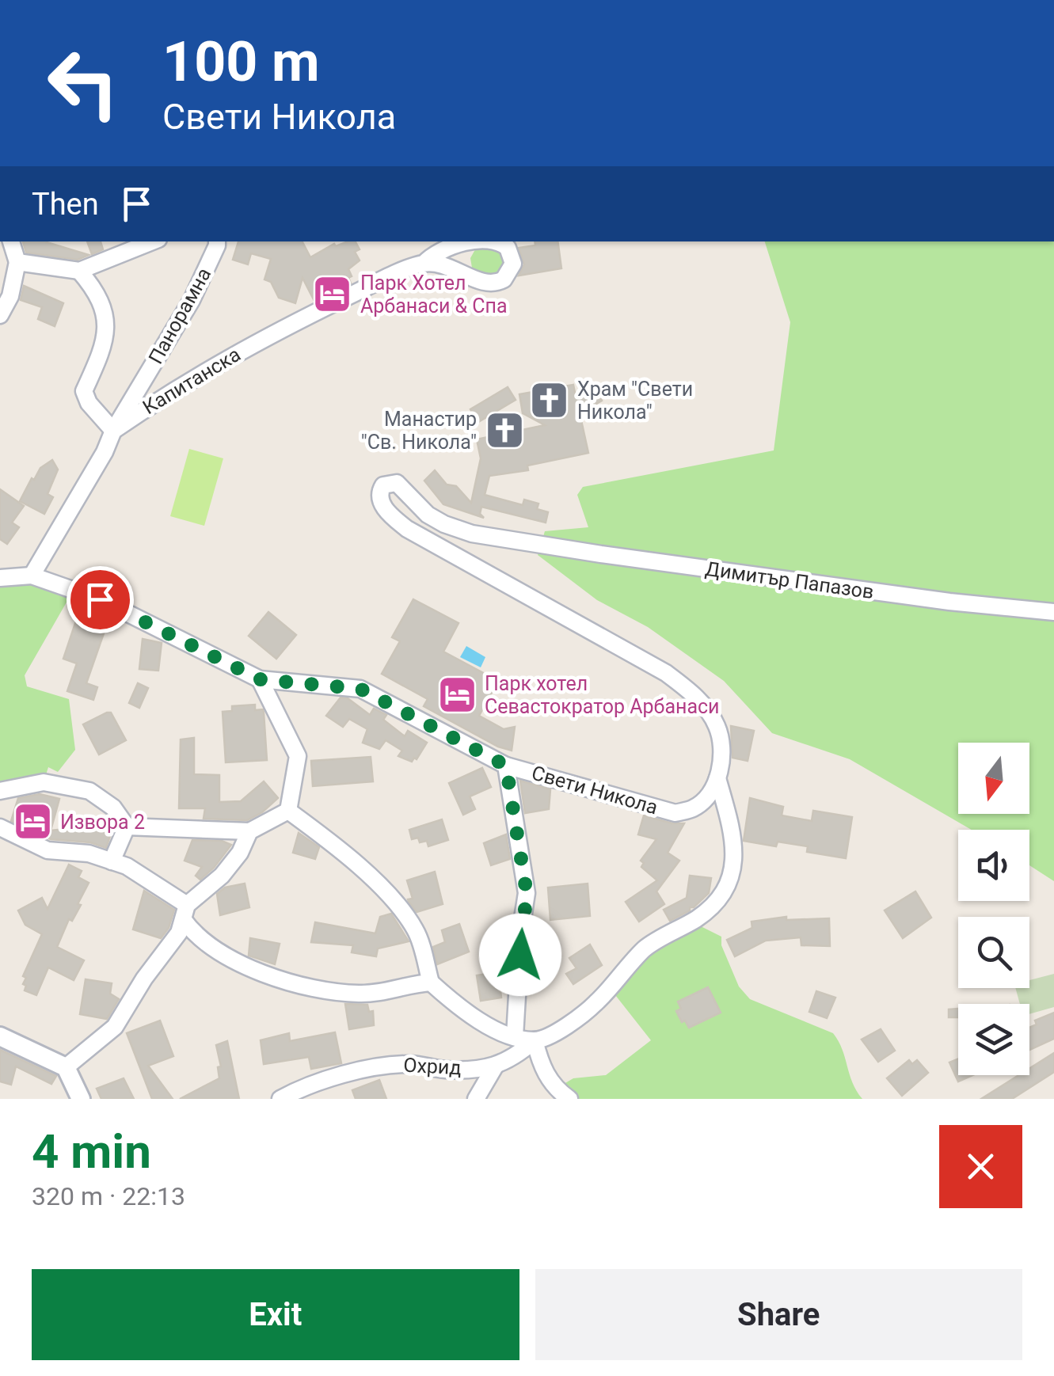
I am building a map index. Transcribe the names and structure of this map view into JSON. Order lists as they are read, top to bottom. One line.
{"streets":{"street":["Панорамна","Капитанска","Димитър Папазов","Свети Никола","Охрид"]},"crossings":[["Панорамна","Капитанска"],["Димитър Папазов","Свети Никола"]],"places":{"hotel":["Парк Хотел Арбанаси & Спа","Парк хотел Севастократор Арбанаси","Извора 2"],"church":["Храм \"Свети Никола\"","Манастир \"Св. Никола\""]},"north":"bottom","page":{"turn":["100 m","Свети Никола"],"then":"Then","heading":["4 min","320 m · 22:13"],"buttons":["Exit","Share"]}}
